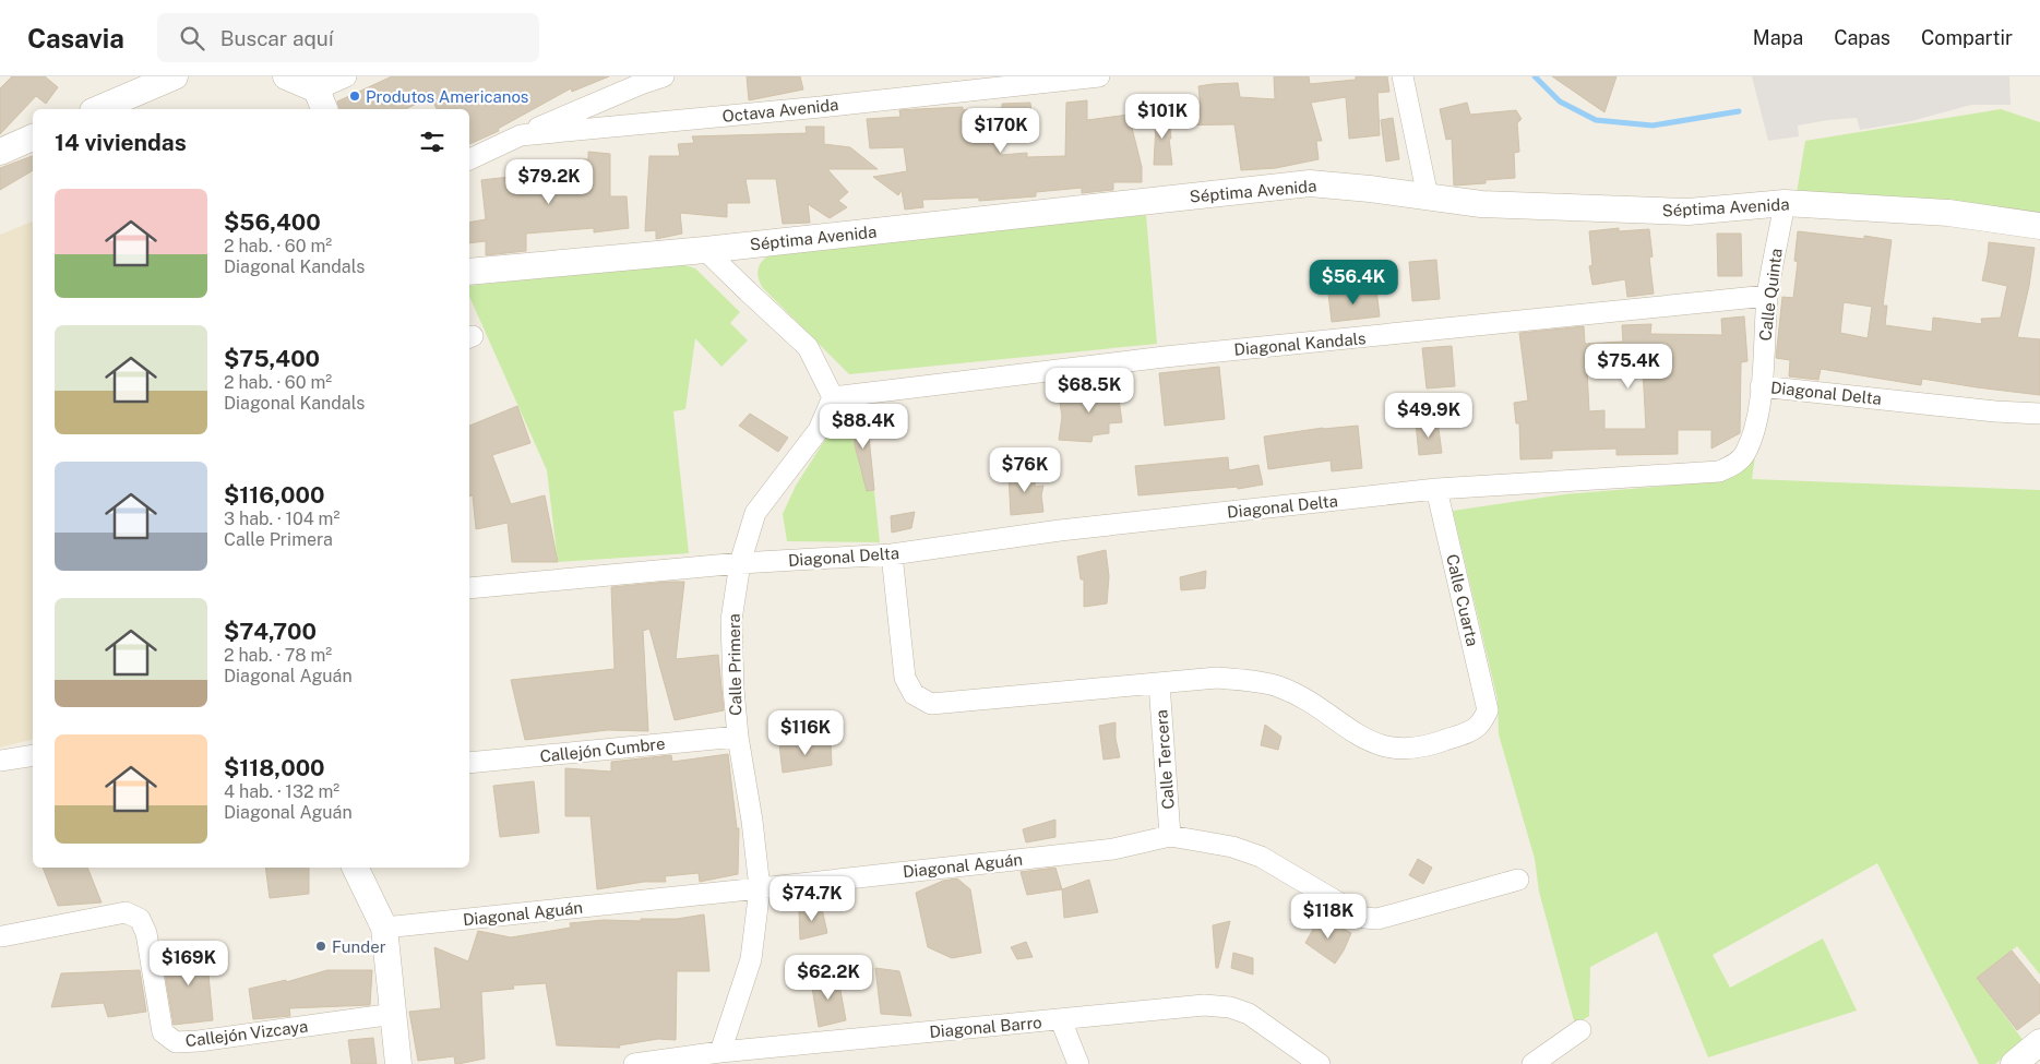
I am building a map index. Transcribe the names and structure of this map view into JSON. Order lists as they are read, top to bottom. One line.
{"streets":{"street":["Octava Avenida","Séptima Avenida","Calle Quinta","Diagonal Kandals","Diagonal Delta","Calle Cuarta","Calle Primera","Callejón Cumbre","Calle Tercera","Diagonal Aguán","Diagonal Barro","Callejón Vizcaya"]},"crossings":[["Séptima Avenida","Calle Quinta"],["Calle Quinta","Diagonal Kandals"],["Calle Quinta","Diagonal Delta"],["Diagonal Kandals","Calle Primera"],["Diagonal Delta","Calle Cuarta"],["Diagonal Delta","Calle Primera"],["Calle Cuarta","Calle Tercera"],["Calle Primera","Callejón Cumbre"],["Calle Primera","Diagonal Aguán"],["Calle Primera","Diagonal Barro"],["Calle Tercera","Diagonal Aguán"]],"places":["Produtos Americanos","Funder"],"page":{"header":"Casavia","search":"Buscar aquí","nav":["Mapa","Capas","Compartir"],"price":["$101K","$170K","$79.2K","$56.4K","$75.4K","$68.5K","$49.9K","$88.4K","$76K","$116K","$74.7K","$118K","$169K","$62.2K"],"heading":"14 viviendas","list":[{"name":"$56,400","note":"2 hab. · 60 m² · Diagonal Kandals"},{"name":"$75,400","note":"2 hab. · 60 m² · Diagonal Kandals"},{"name":"$116,000","note":"3 hab. · 104 m² · Calle Primera"},{"name":"$74,700","note":"2 hab. · 78 m² · Diagonal Aguán"},{"name":"$118,000","note":"4 hab. · 132 m² · Diagonal Aguán"}]}}
